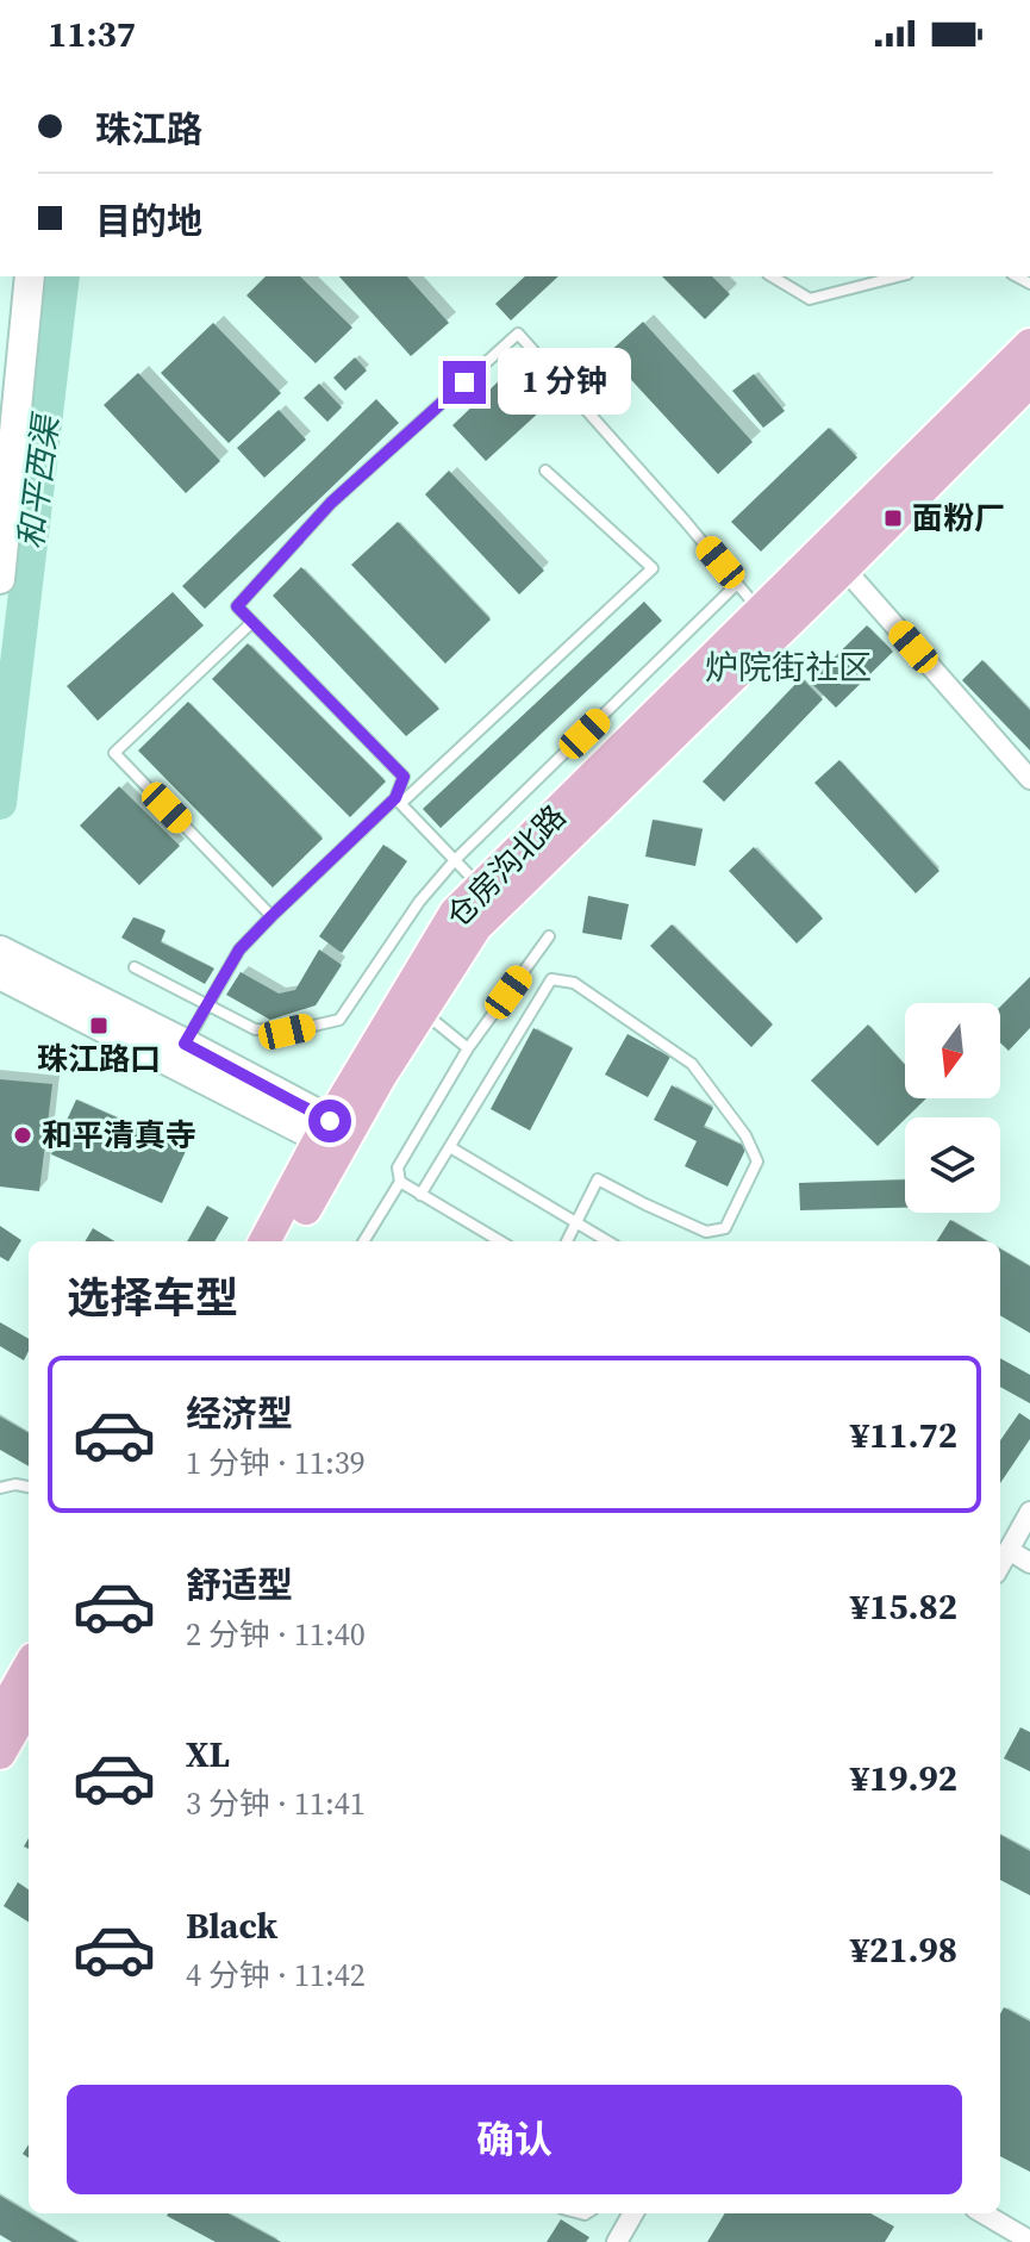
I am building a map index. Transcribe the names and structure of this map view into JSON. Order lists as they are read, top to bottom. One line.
{"streets":{"main road":["仓房沟北路"]},"districts":["炉院街社区"],"water":["和平西渠"],"places":{"transit":["面粉厂","珠江路口"],"other":["和平清真寺"]},"north":"bottom","page":{"status":"11:37","banner":["珠江路","目的地"],"bubble":"1 分钟","heading":"选择车型","list":[{"name":"经济型","note":"1 分钟 · 11:39","value":"¥11.72"},{"name":"舒适型","note":"2 分钟 · 11:40","value":"¥15.82"},{"name":"XL","note":"3 分钟 · 11:41","value":"¥19.92"},{"name":"Black","note":"4 分钟 · 11:42","value":"¥21.98"}],"buttons":"确认"}}
